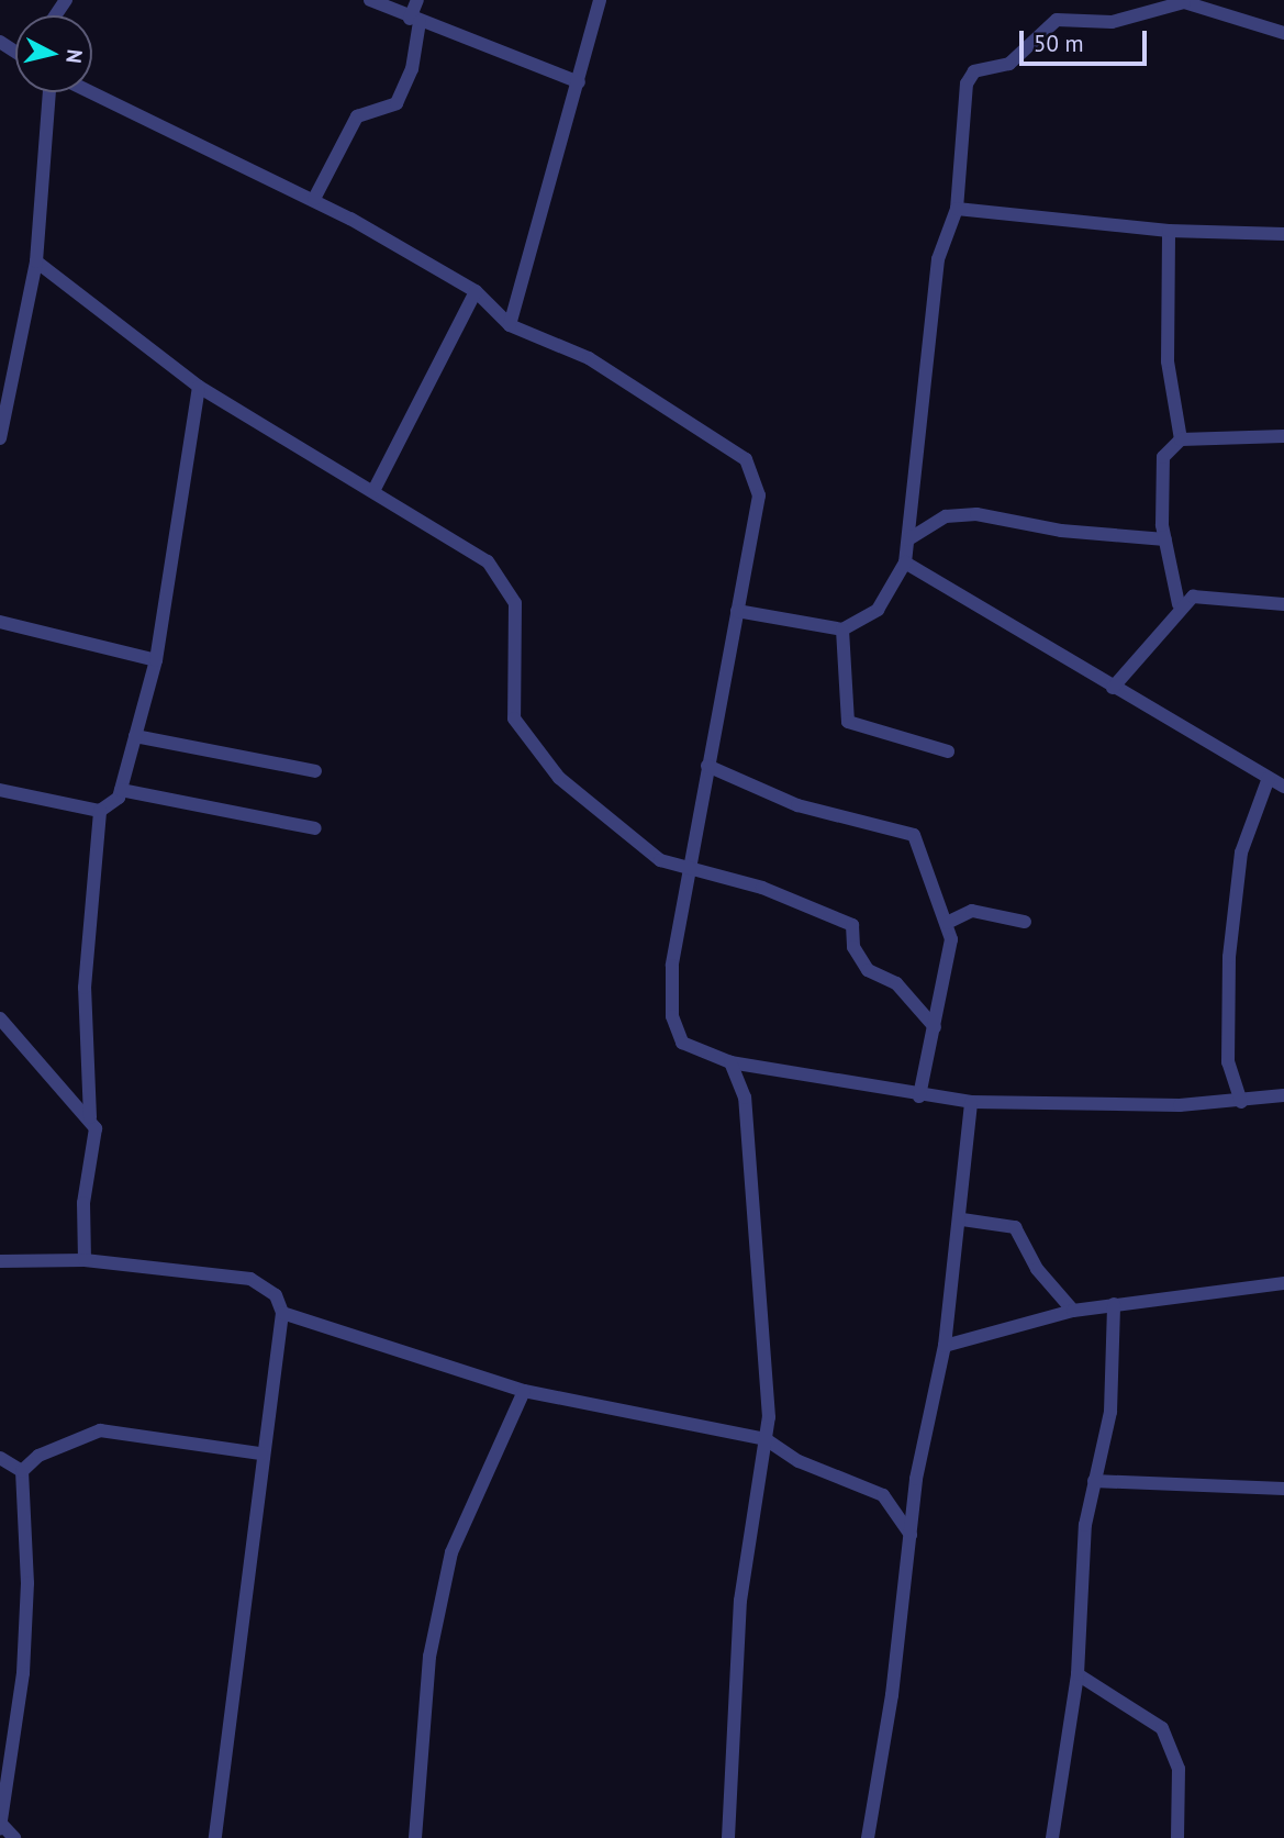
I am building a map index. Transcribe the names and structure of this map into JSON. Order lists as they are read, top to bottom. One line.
{"scale_bar":"50 m","north":"right"}
